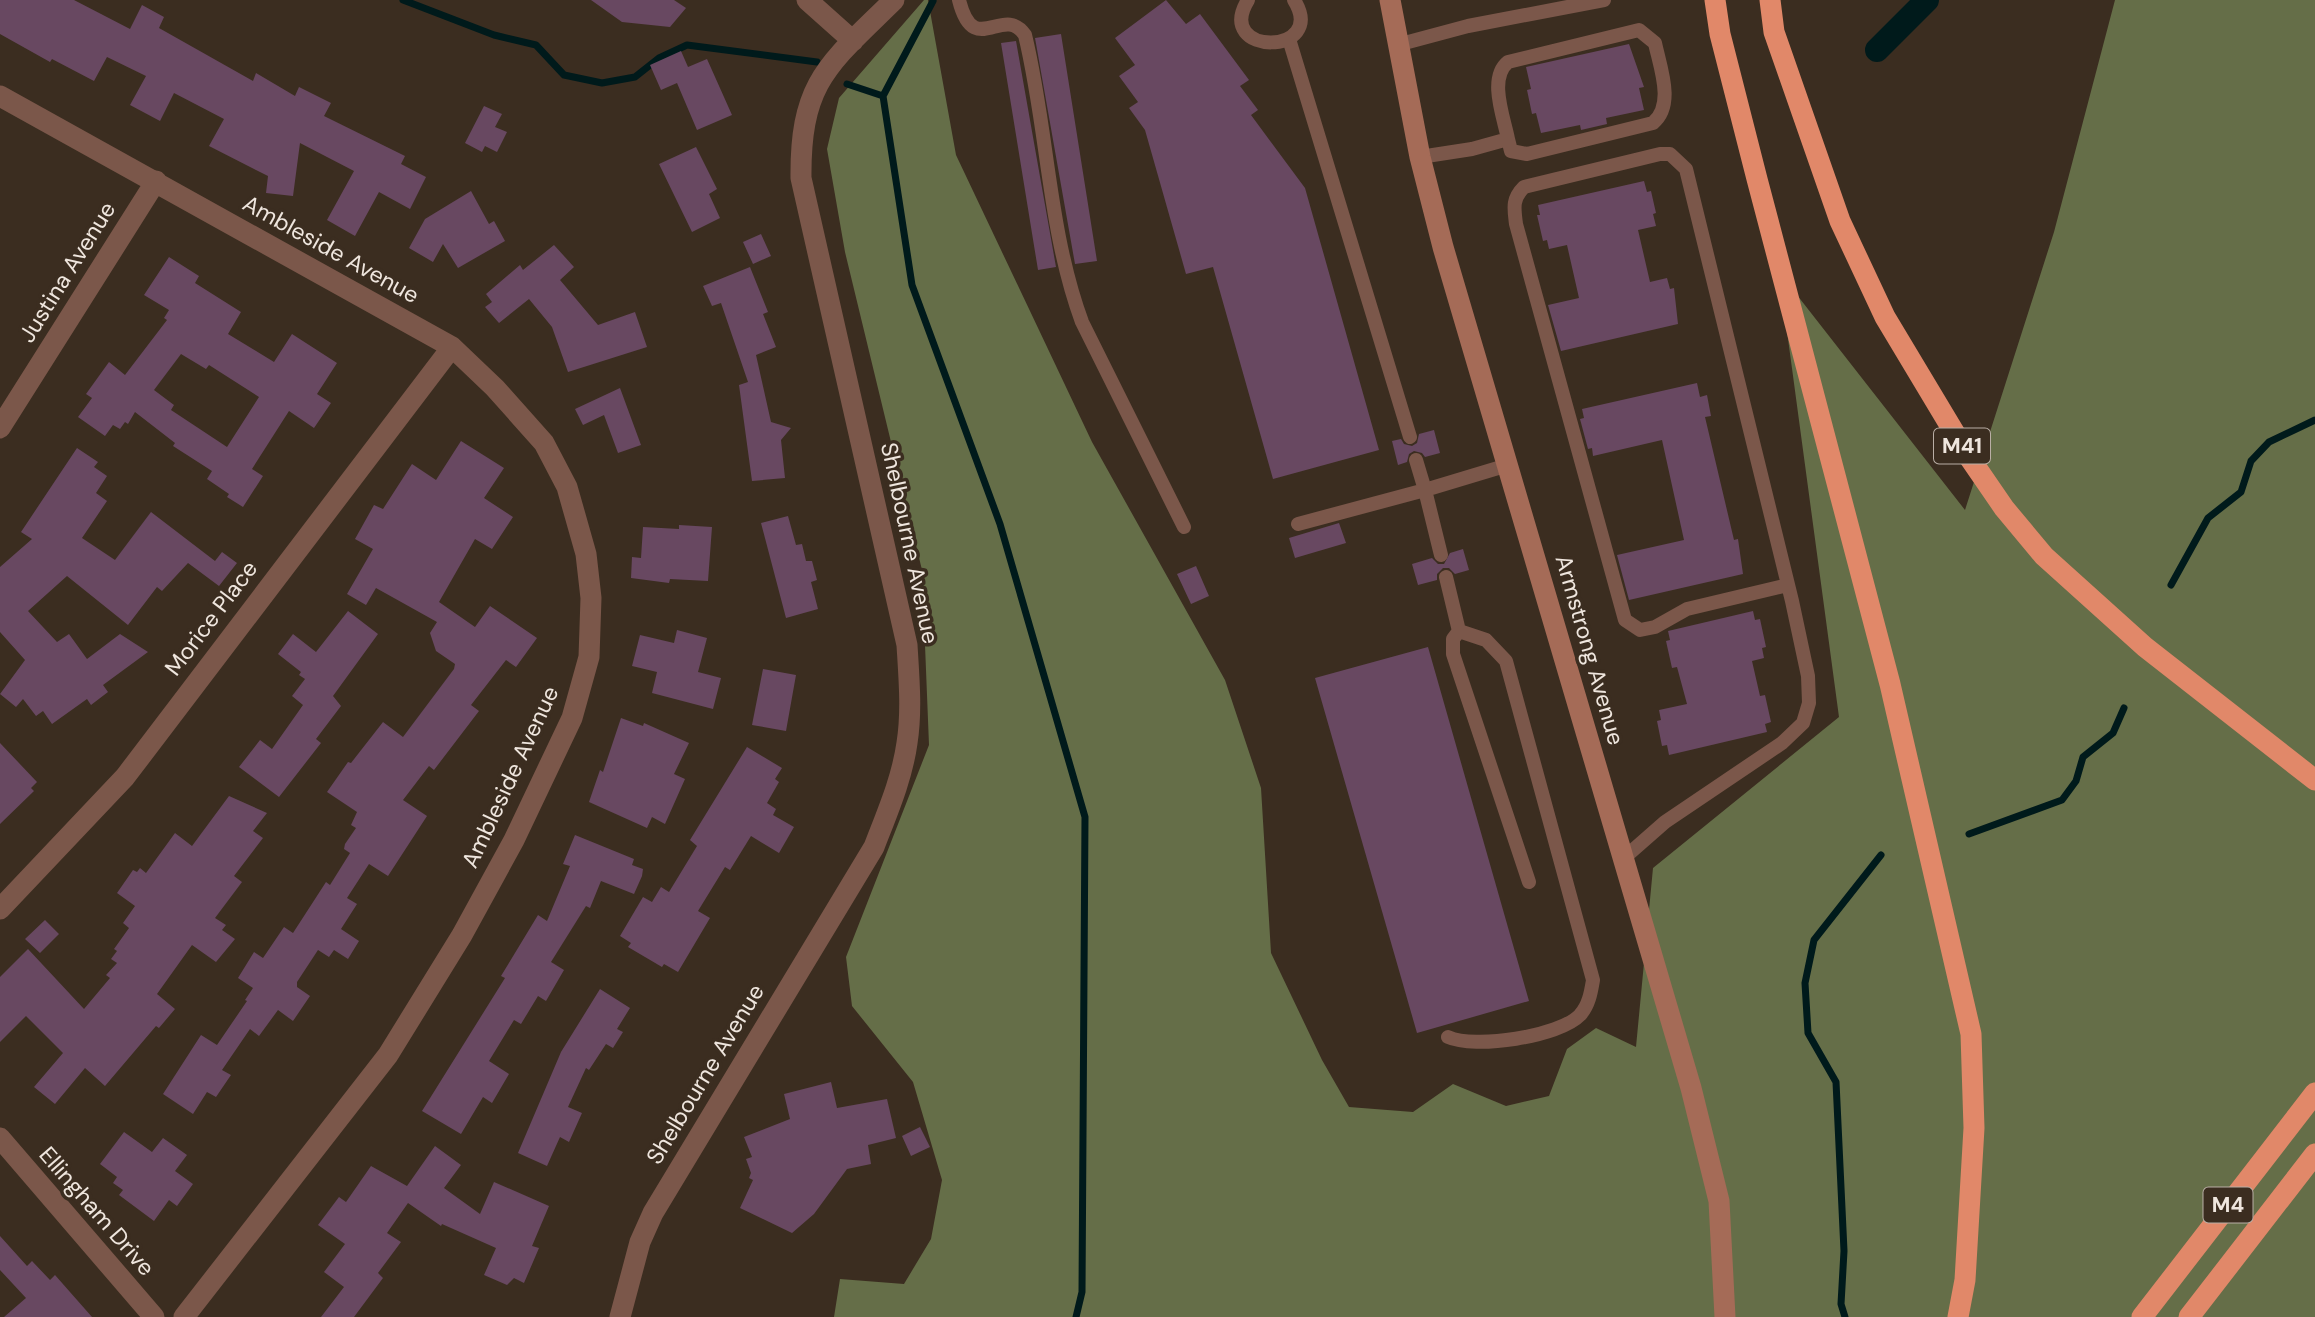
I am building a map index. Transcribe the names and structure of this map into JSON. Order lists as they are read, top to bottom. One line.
{"streets":{"highway":["M41","M4"],"street":["Ambleside Avenue","Justina Avenue","Shelbourne Avenue","Morice Place","Armstrong Avenue","Ellingham Drive"]},"crossings":[["Ambleside Avenue","Justina Avenue"],["Ambleside Avenue","Morice Place"]]}
